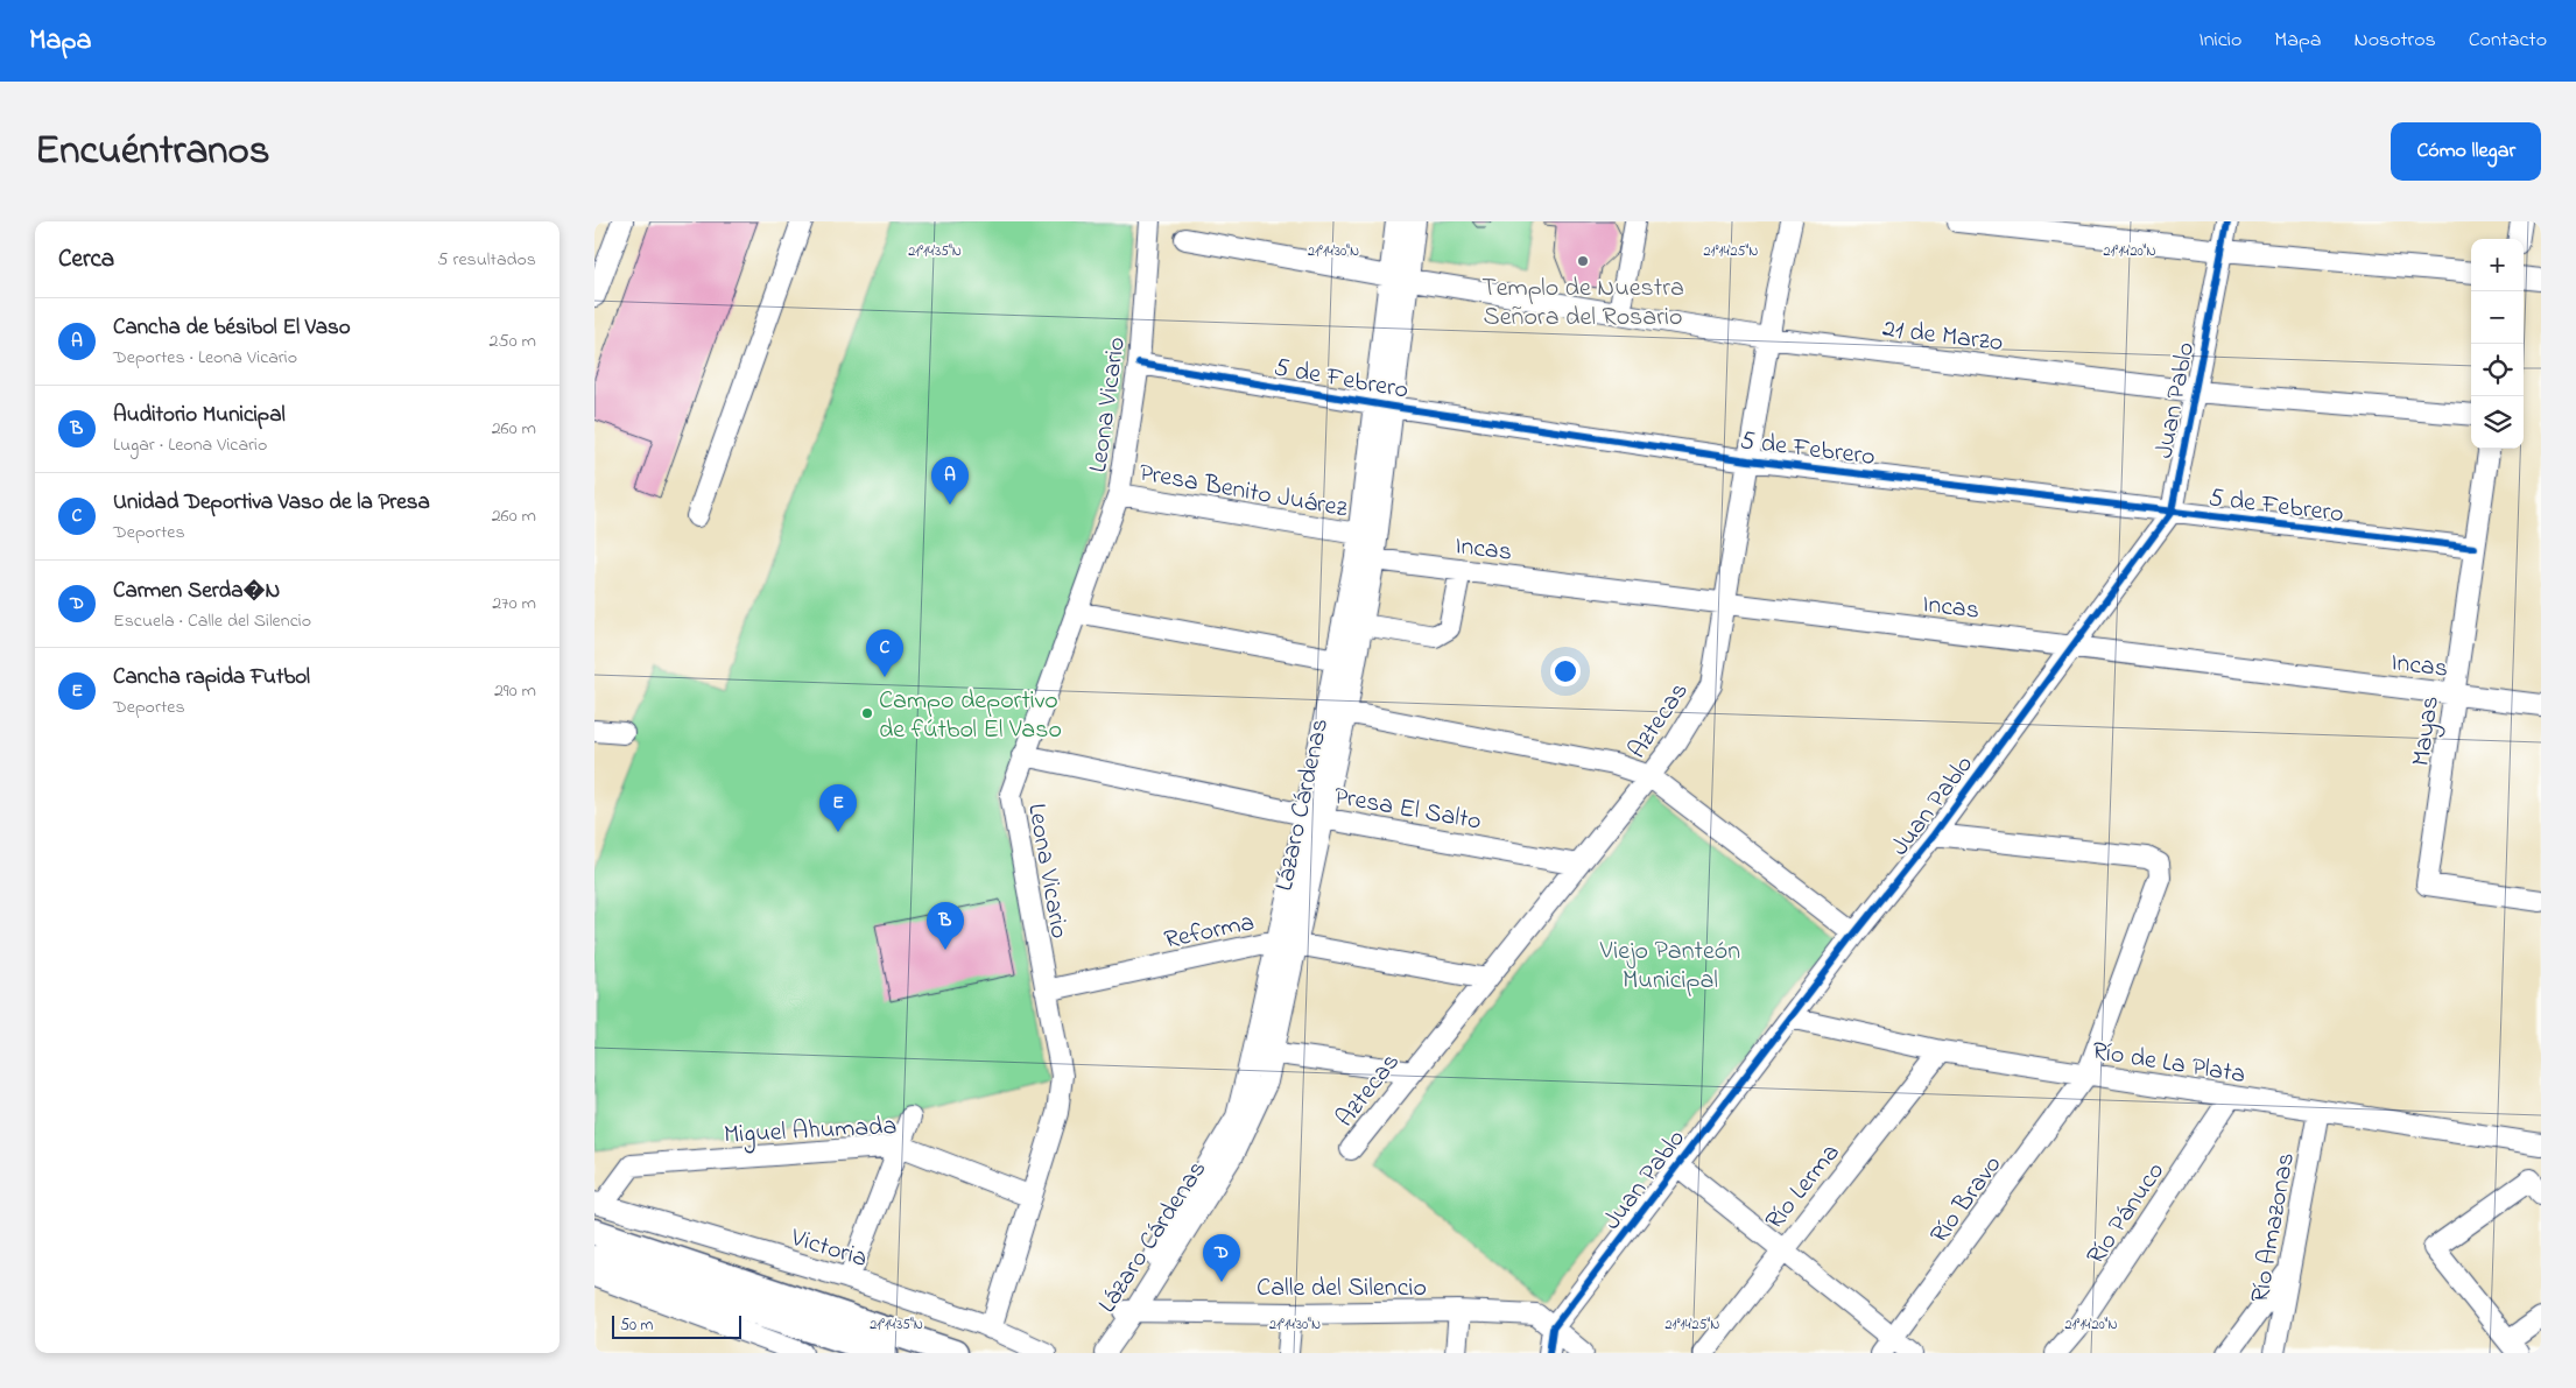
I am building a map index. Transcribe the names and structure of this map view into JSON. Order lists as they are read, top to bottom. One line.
{"streets":{"street":["21 de Marzo","5 de Febrero","Juan Pablo","Leona Vicario","Presa Benito Juárez","Incas","Aztecas","Mayas","Lázaro Cárdenas","Presa El Salto","Reforma","Río de La Plata","Miguel Ahumada","Río Lerma","Río Bravo","Río Pánuco","Río Amazonas","Victoria","Calle del Silencio"]},"crossings":[["21 de Marzo","Juan Pablo"],["21 de Marzo","Aztecas"],["21 de Marzo","Lázaro Cárdenas"],["5 de Febrero","Juan Pablo"],["5 de Febrero","Leona Vicario"],["5 de Febrero","Aztecas"],["5 de Febrero","Mayas"],["5 de Febrero","Lázaro Cárdenas"],["Juan Pablo","Incas"],["Juan Pablo","Río de La Plata"],["Juan Pablo","Río Bravo"],["Juan Pablo","Calle del Silencio"],["Leona Vicario","Presa Benito Juárez"],["Leona Vicario","Presa El Salto"],["Leona Vicario","Reforma"],["Leona Vicario","Miguel Ahumada"],["Leona Vicario","Victoria"],["Presa Benito Juárez","Lázaro Cárdenas"],["Incas","Aztecas"],["Incas","Mayas"],["Incas","Lázaro Cárdenas"],["Aztecas","Presa El Salto"],["Aztecas","Reforma"],["Lázaro Cárdenas","Presa El Salto"],["Lázaro Cárdenas","Reforma"],["Lázaro Cárdenas","Calle del Silencio"],["Río de La Plata","Río Lerma"],["Río de La Plata","Río Bravo"],["Río de La Plata","Río Pánuco"],["Río de La Plata","Río Amazonas"],["Miguel Ahumada","Victoria"]],"parks":["Viejo Panteón Municipal"],"places":["Templo de Nuestra Señora del Rosario","Campo deportivo de fútbol El Vaso"],"scale_bar":"50 m","page":{"header":"Mapa","nav":["Inicio","Mapa","Nosotros","Contacto"],"title":"Encuéntranos","buttons":"Cómo llegar","heading":["Cerca","5 resultados"],"map_buttons":["+","−"],"list":[{"mark":"A","name":"Cancha de bésibol El Vaso","note":"Deportes · Leona Vicario","value":"250 m"},{"mark":"B","name":"Auditorio Municipal","note":"Lugar · Leona Vicario","value":"260 m"},{"mark":"C","name":"Unidad Deportiva Vaso de la Presa","note":"Deportes","value":"260 m"},{"mark":"D","name":"Carmen Serda�N","note":"Escuela · Calle del Silencio","value":"270 m"},{"mark":"E","name":"Cancha rapida Futbol","note":"Deportes","value":"290 m"}],"pins":["A","C","E","B","D"],"scale":"50 m"},"coordinates":["21°14'35\"N","21°14'30\"N","21°14'25\"N","21°14'20\"N"]}
